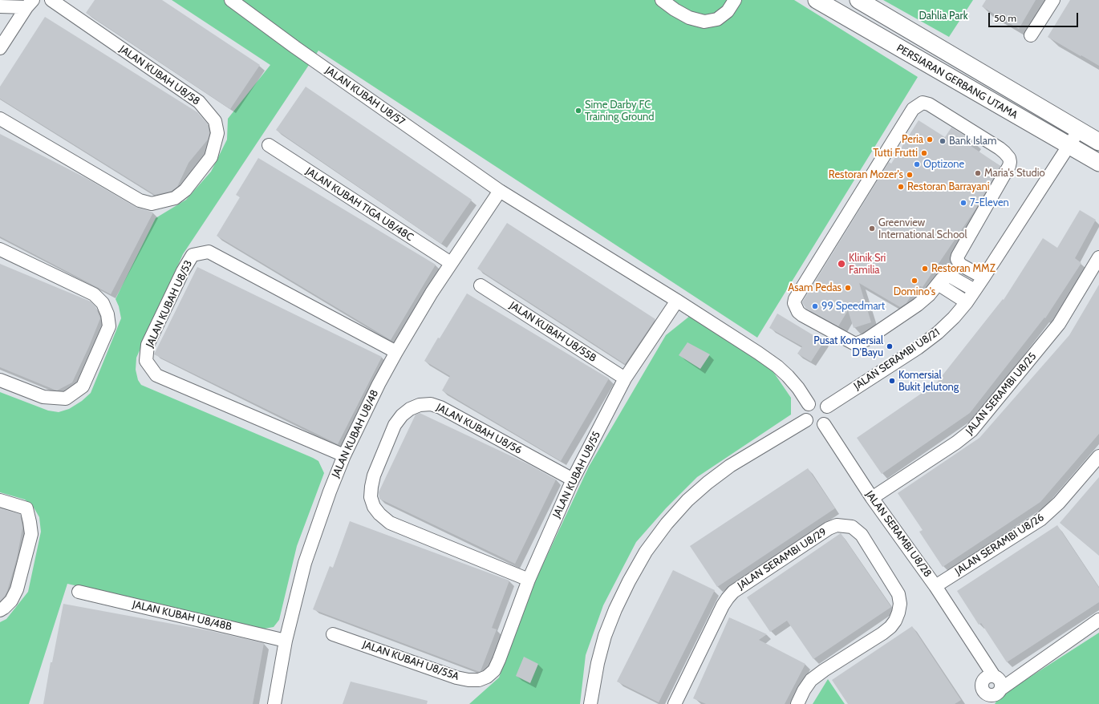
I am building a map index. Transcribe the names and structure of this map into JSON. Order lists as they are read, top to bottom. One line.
{"streets":{"main road":["PERSIARAN GERBANG UTAMA"],"street":["JALAN KUBAH U8/58","JALAN KUBAH U8/57","JALAN KUBAH TIGA U8/48C","JALAN KUBAH U8/53","JALAN KUBAH U8/55B","JALAN SERAMBI U8/21","JALAN SERAMBI U8/25","JALAN KUBAH U8/56","JALAN KUBAH U8/48","JALAN KUBAH U8/55","JALAN SERAMBI U8/28","JALAN SERAMBI U8/26","JALAN SERAMBI U8/29","JALAN KUBAH U8/48B","JALAN KUBAH U8/55A"]},"crossings":[["PERSIARAN GERBANG UTAMA","JALAN SERAMBI U8/21"],["JALAN KUBAH U8/57","JALAN SERAMBI U8/21"],["JALAN KUBAH U8/57","JALAN KUBAH U8/48"],["JALAN KUBAH U8/57","JALAN KUBAH U8/55"],["JALAN KUBAH U8/57","JALAN SERAMBI U8/28"],["JALAN KUBAH TIGA U8/48C","JALAN KUBAH U8/48"],["JALAN KUBAH U8/53","JALAN KUBAH U8/48"],["JALAN KUBAH U8/55B","JALAN KUBAH U8/55"],["JALAN SERAMBI U8/21","JALAN SERAMBI U8/28"],["JALAN SERAMBI U8/25","JALAN SERAMBI U8/28"],["JALAN KUBAH U8/56","JALAN KUBAH U8/55"],["JALAN KUBAH U8/48","JALAN KUBAH U8/48B"],["JALAN KUBAH U8/55","JALAN KUBAH U8/55A"],["JALAN SERAMBI U8/28","JALAN SERAMBI U8/26"]],"parks":["Dahlia Park"],"places":["Sime Darby FC Training Ground","Peria","Bank Islam","Tutti Frutti","Optizone","Maria's Studio","Restoran Mozer's","Restoran Barrayani","7-Eleven","Greenview International School","Klinik Sri Familia","Restoran MMZ","Domino's","Asam Pedas","99 Speedmart","Pusat Komersial D'Bayu","Komersial Bukit Jelutong"],"scale_bar":"50 m"}
